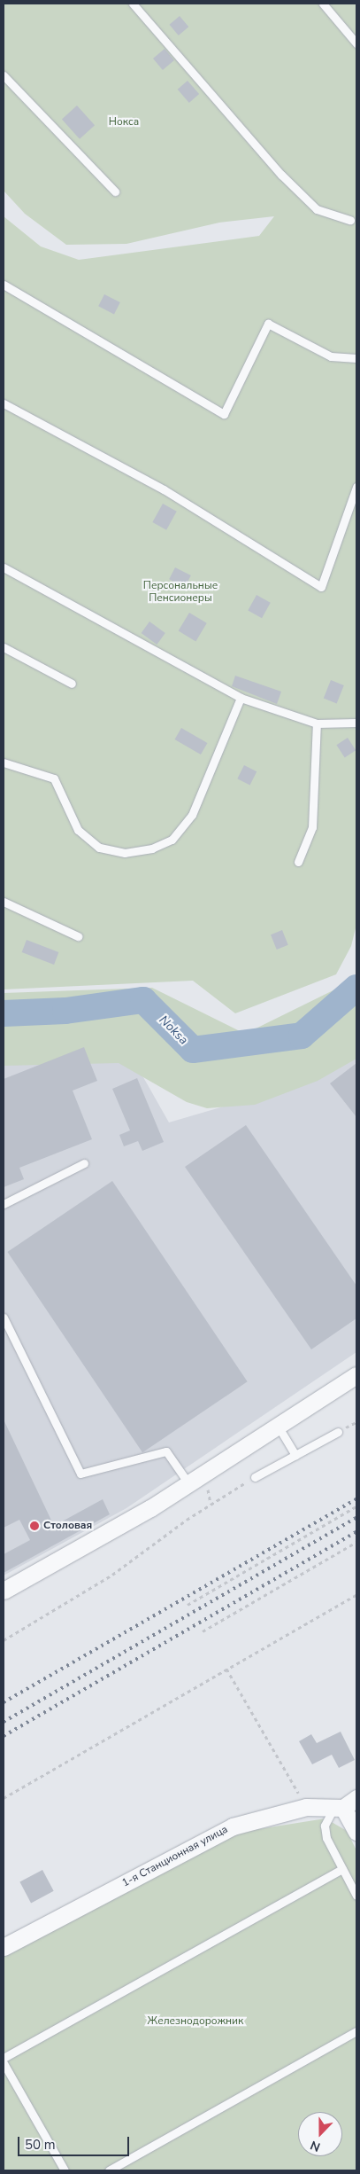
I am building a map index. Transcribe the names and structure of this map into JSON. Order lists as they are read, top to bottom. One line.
{"streets":{"street":["1-я Станционная улица"]},"water":["Noksa"],"parks":["Нокса","Персональные Пенсионеры","Железнодорожник"],"places":["Столовая"],"scale_bar":"50 m","north":"bottom"}
